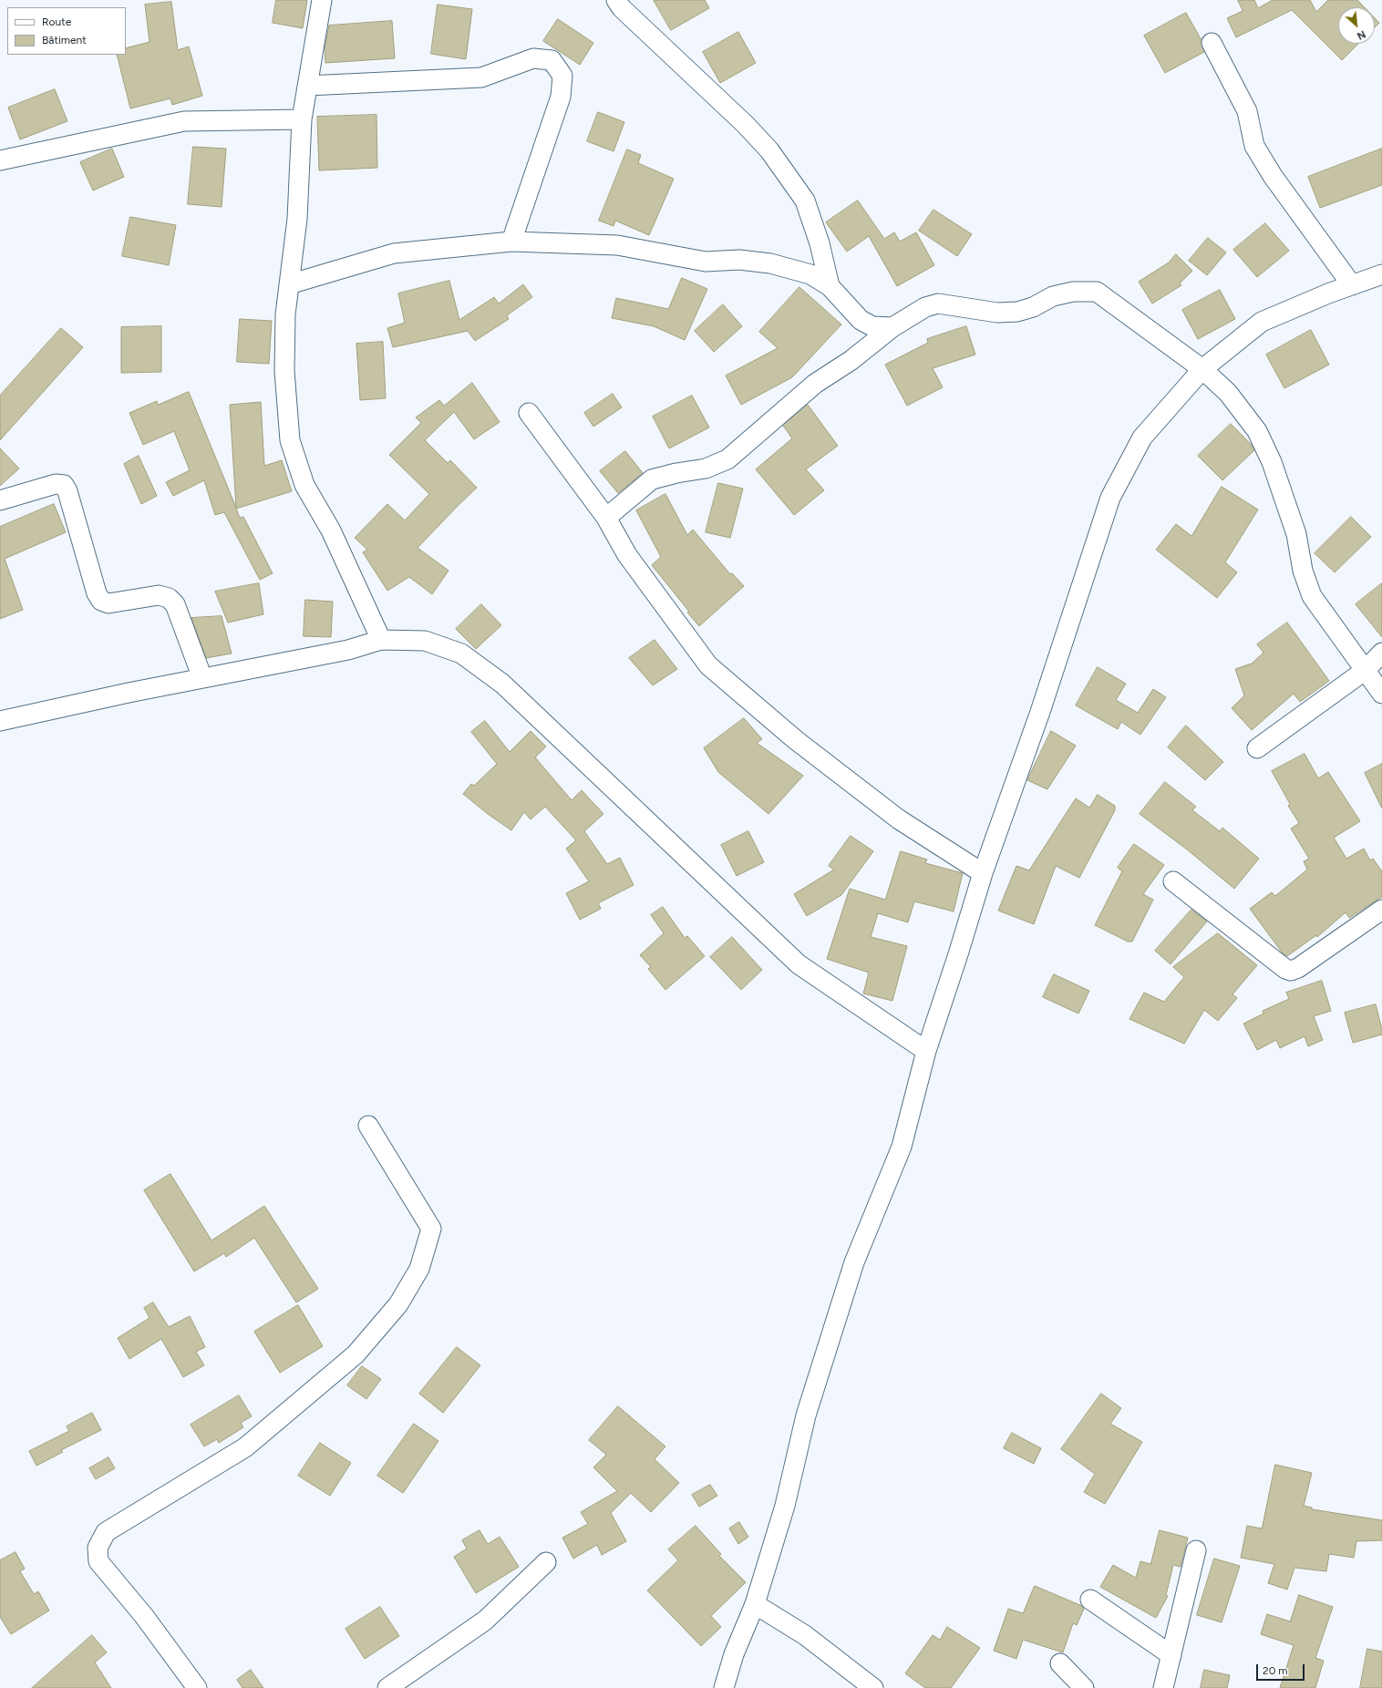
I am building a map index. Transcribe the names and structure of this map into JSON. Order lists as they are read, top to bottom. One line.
{"legend":["Route","Bâtiment"],"scale_bar":"20 m","north":"bottom right"}
